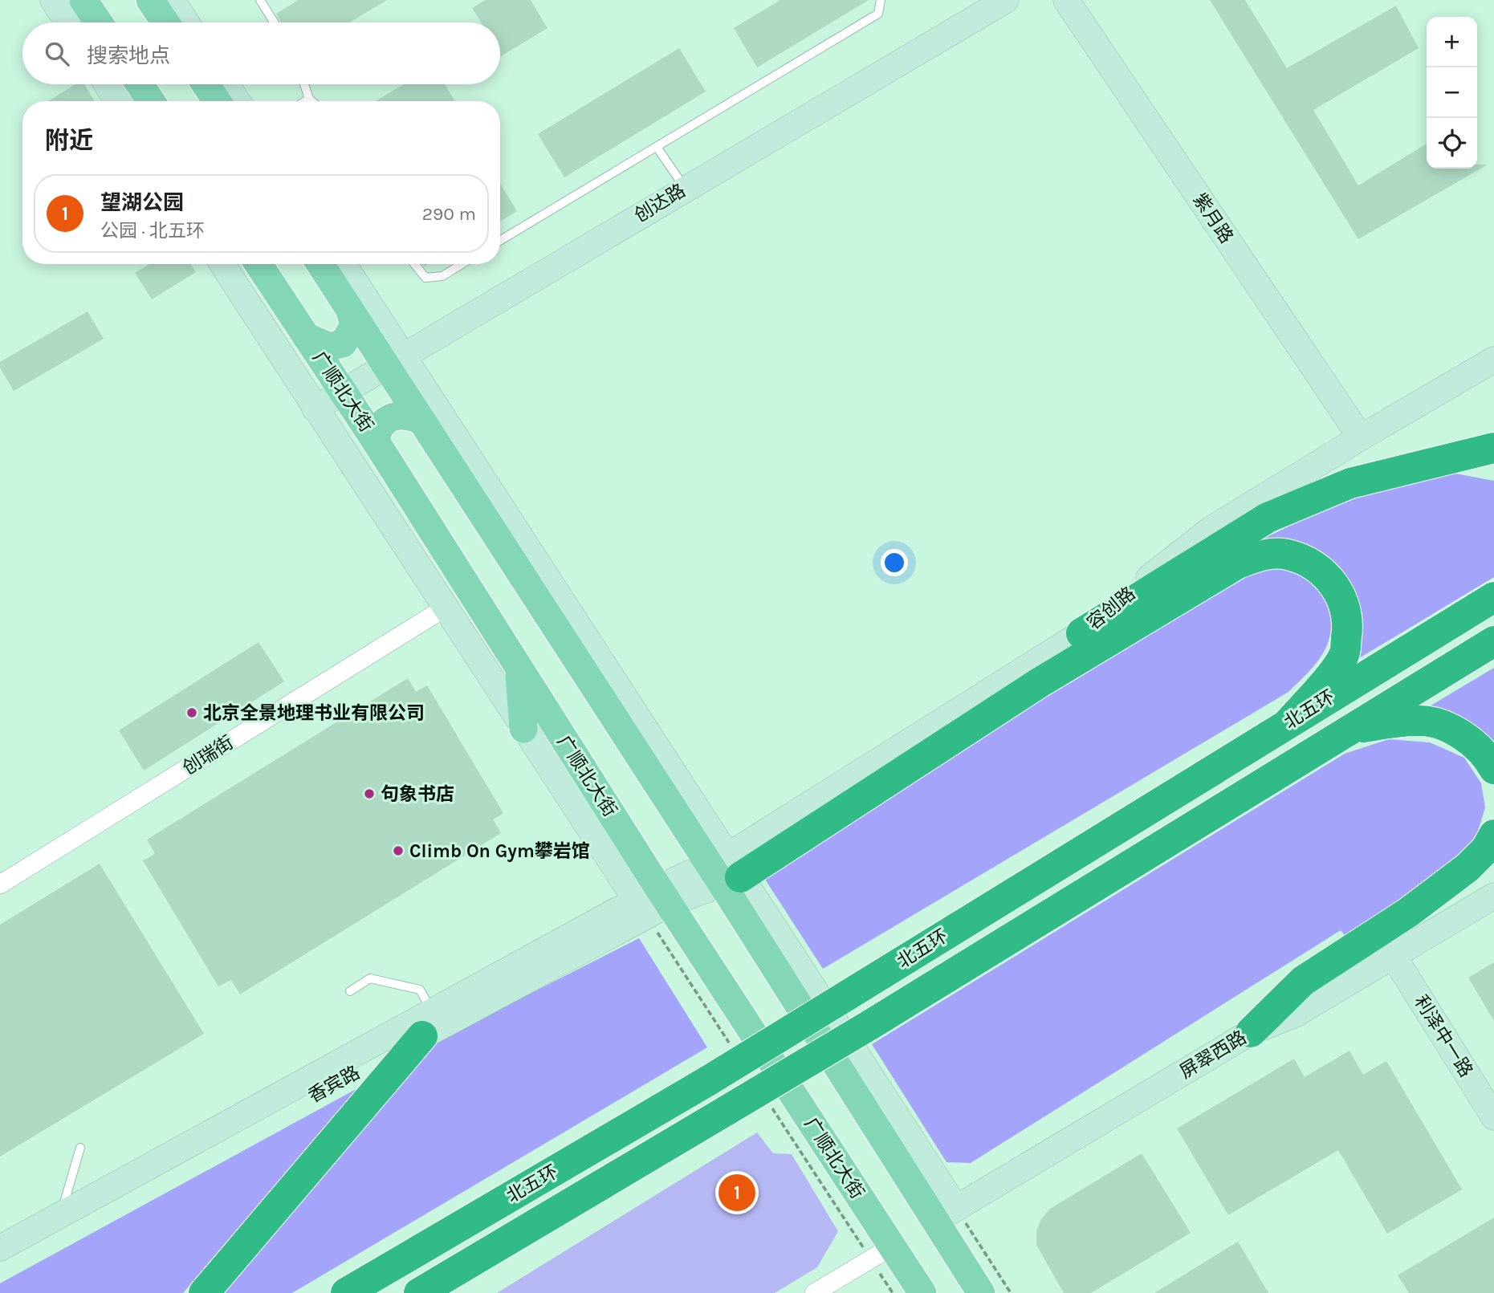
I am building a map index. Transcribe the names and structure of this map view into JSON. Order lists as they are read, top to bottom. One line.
{"streets":{"highway":["北五环"],"main road":["广顺北大街"],"street":["创达路","紫月路","容创路","创瑞街","利泽中一路","屏翠西路","香宾路"]},"crossings":[["创达路","广顺北大街"],["紫月路","容创路"],["广顺北大街","容创路"],["广顺北大街","香宾路"],["容创路","香宾路"],["利泽中一路","屏翠西路"]],"places":["北京全景地理书业有限公司","句象书店","Climb On Gym攀岩馆"],"page":{"map_buttons":["+","−"],"search":"搜索地点","heading":"附近","list":[{"mark":"1","name":"望湖公园","note":"公园 · 北五环","value":"290 m"}],"pins":"1"}}
